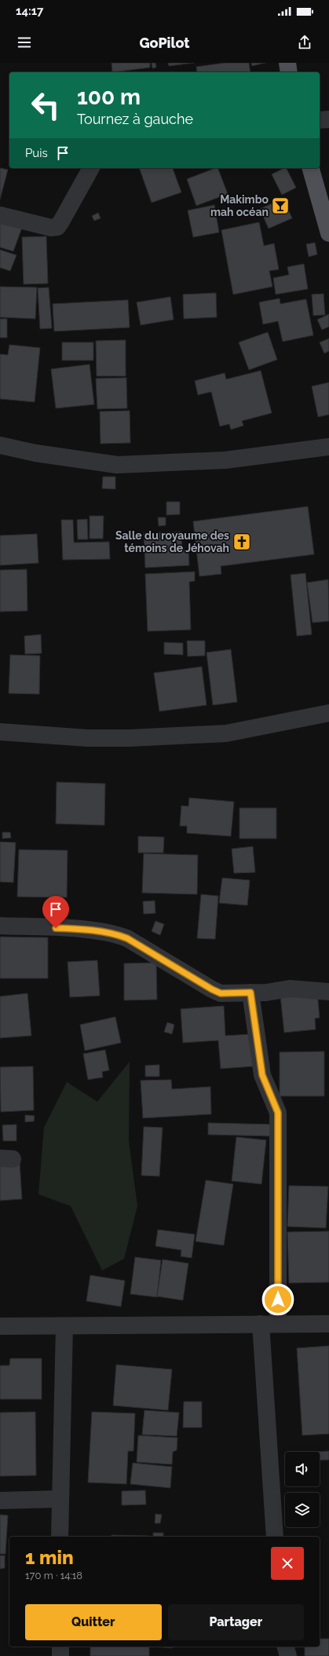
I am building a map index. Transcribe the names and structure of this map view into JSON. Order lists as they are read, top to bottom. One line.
{"places":{"bar":["Makimbo mah océan"],"church":["Salle du royaume des témoins de Jéhovah"]},"page":{"status":"14:17","header":"GoPilot","turn":["100 m","Tournez à gauche"],"then":"Puis","heading":["1 min","170 m · 14:18"],"buttons":["Quitter","Partager"]}}
